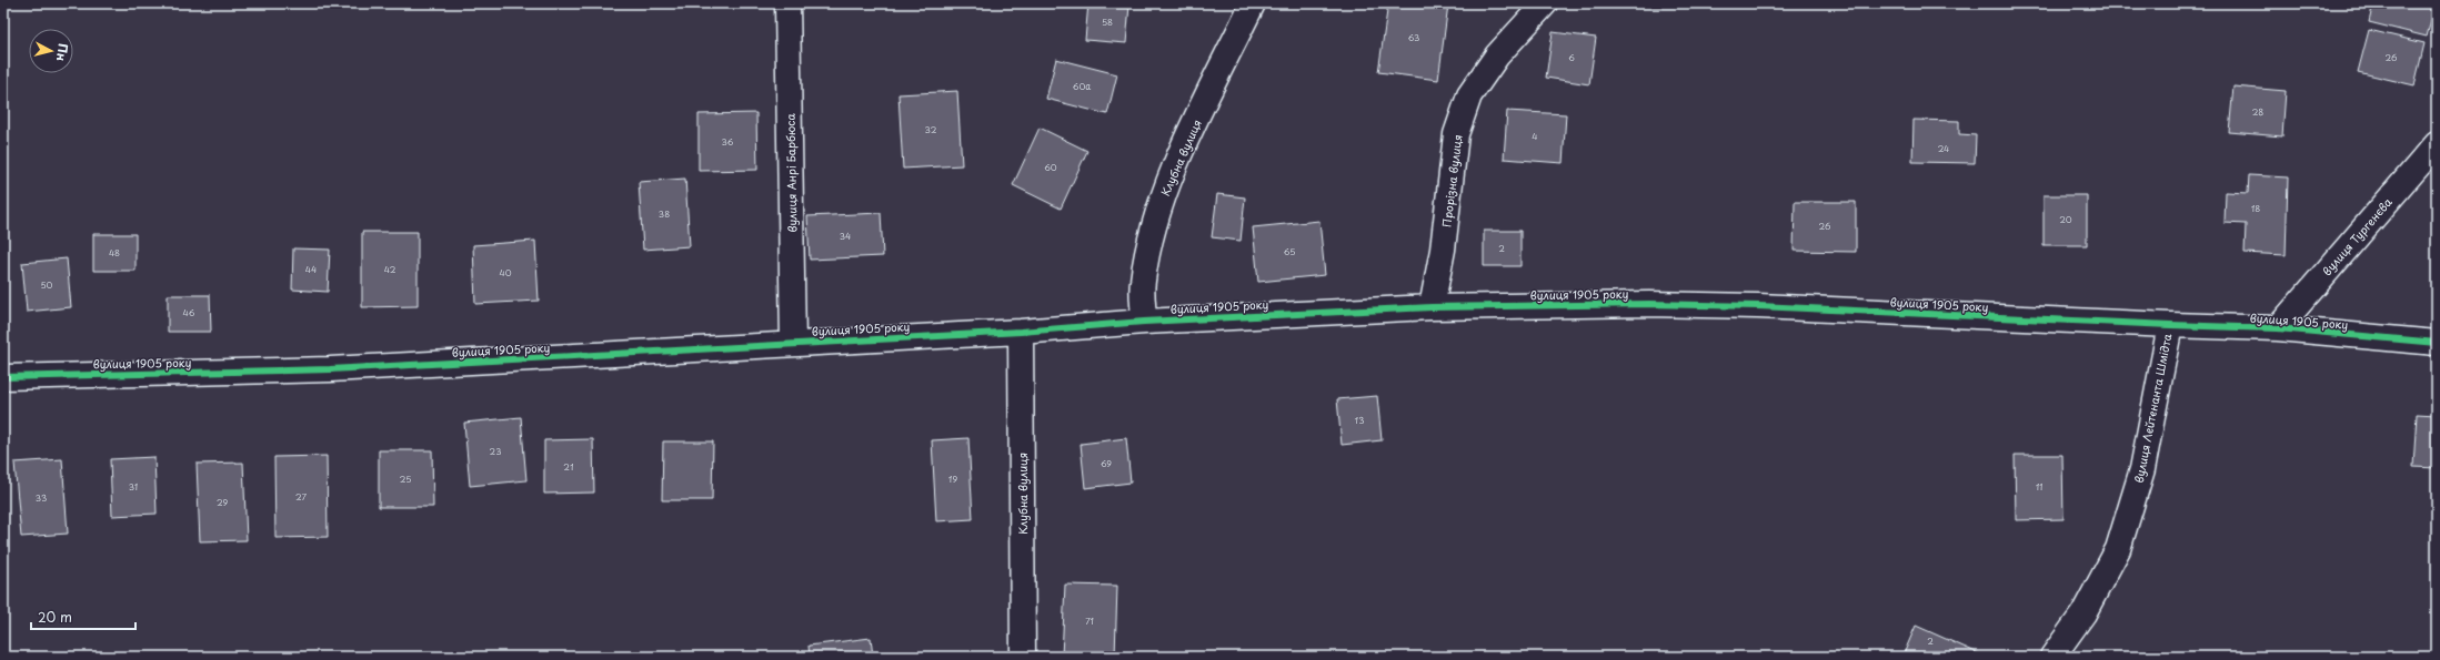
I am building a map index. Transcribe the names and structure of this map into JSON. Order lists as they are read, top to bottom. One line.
{"streets":{"street":["Клубна вулиця","вулиця Анрі Барбюса","Прорізна вулиця","вулиця Тургенєва","вулиця 1905 року","вулиця Лейтенанта Шмідта"]},"crossings":[["Клубна вулиця","вулиця 1905 року"],["вулиця Анрі Барбюса","вулиця 1905 року"],["Прорізна вулиця","вулиця 1905 року"],["вулиця Тургенєва","вулиця 1905 року"],["вулиця 1905 року","вулиця Лейтенанта Шмідта"]],"house_numbers":["58","63","6","26","60а","28","32","4","36","24","60","18","38","20","26","34","2","65","48","44","42","40","50","46","13","23","69","21","25","19","31","11","27","33","29","71","2"],"scale_bar":"20 m","north":"right"}
